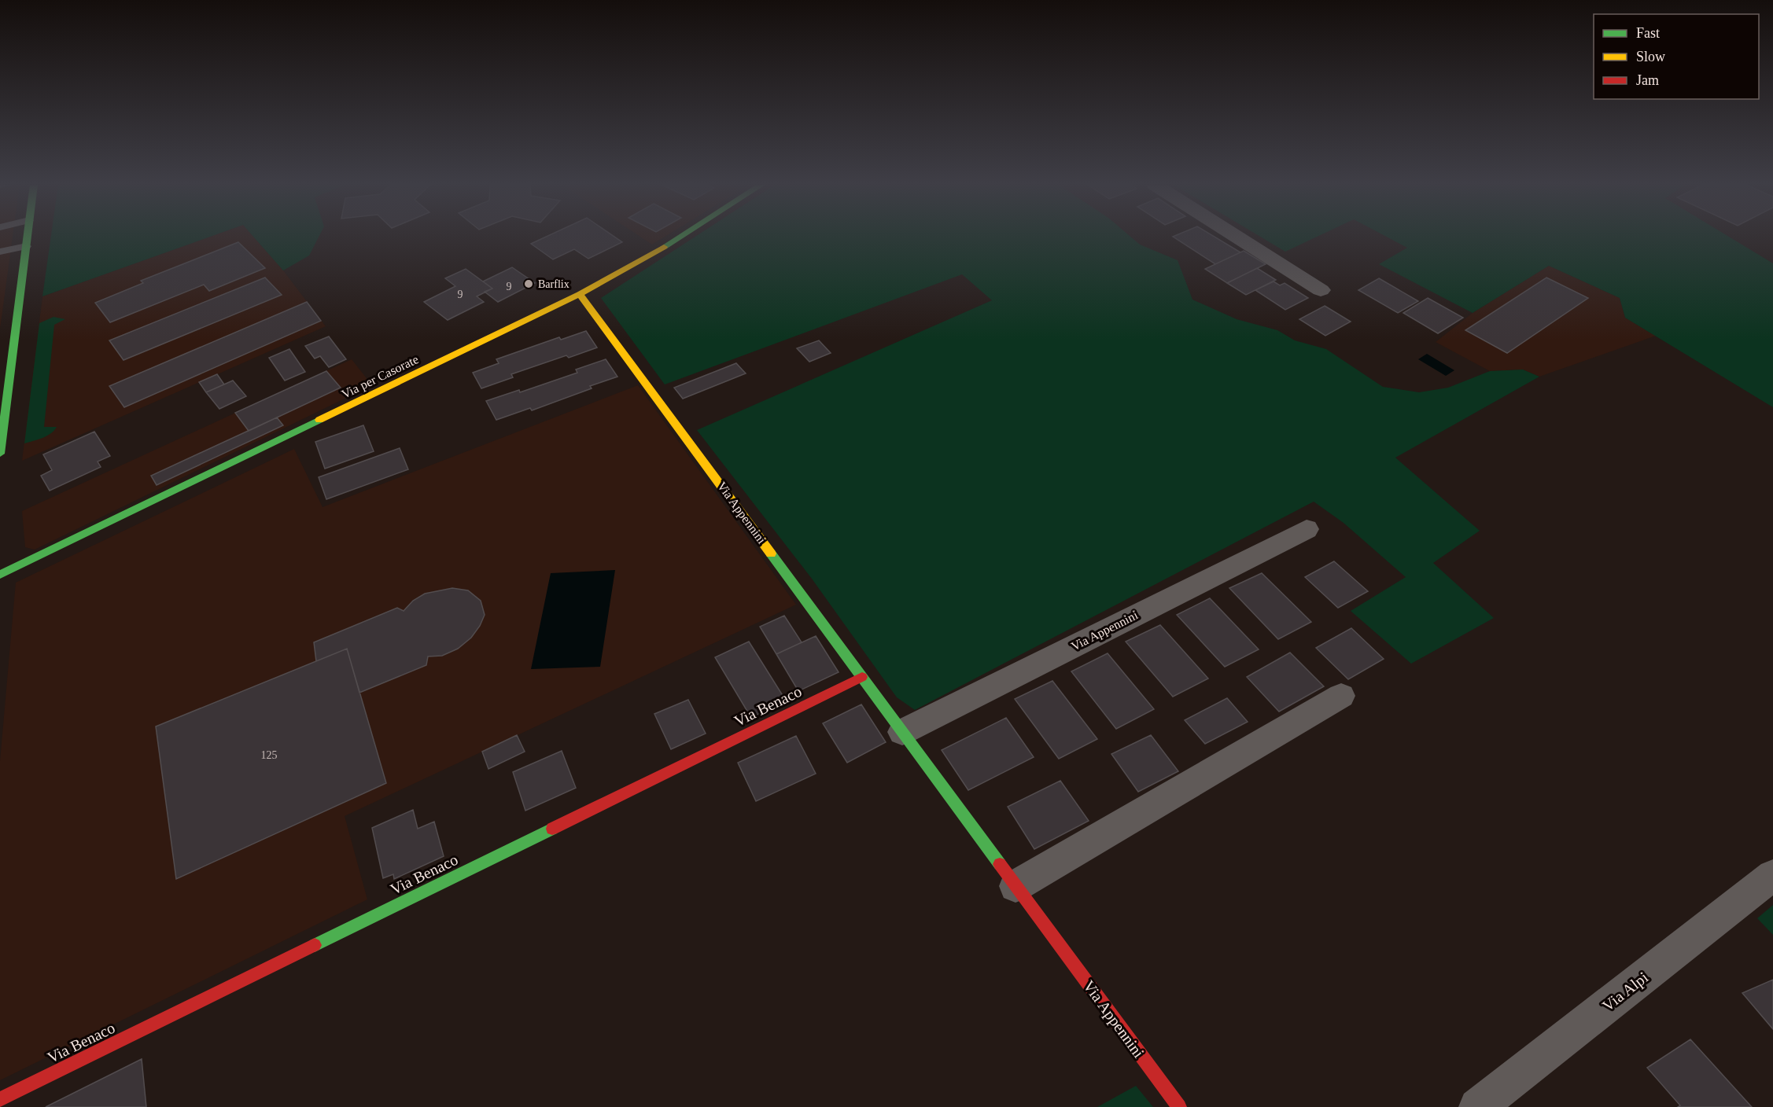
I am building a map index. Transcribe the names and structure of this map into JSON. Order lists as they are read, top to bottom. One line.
{"streets":{"street":["Via per Casorate","Via Appennini","Via Benaco","Via Alpi"]},"crossings":[["Via per Casorate","Via Appennini"],["Via Appennini","Via Benaco"]],"places":["Barflix"],"house_numbers":["9","9","125"],"legend":["Fast","Slow","Jam"]}
